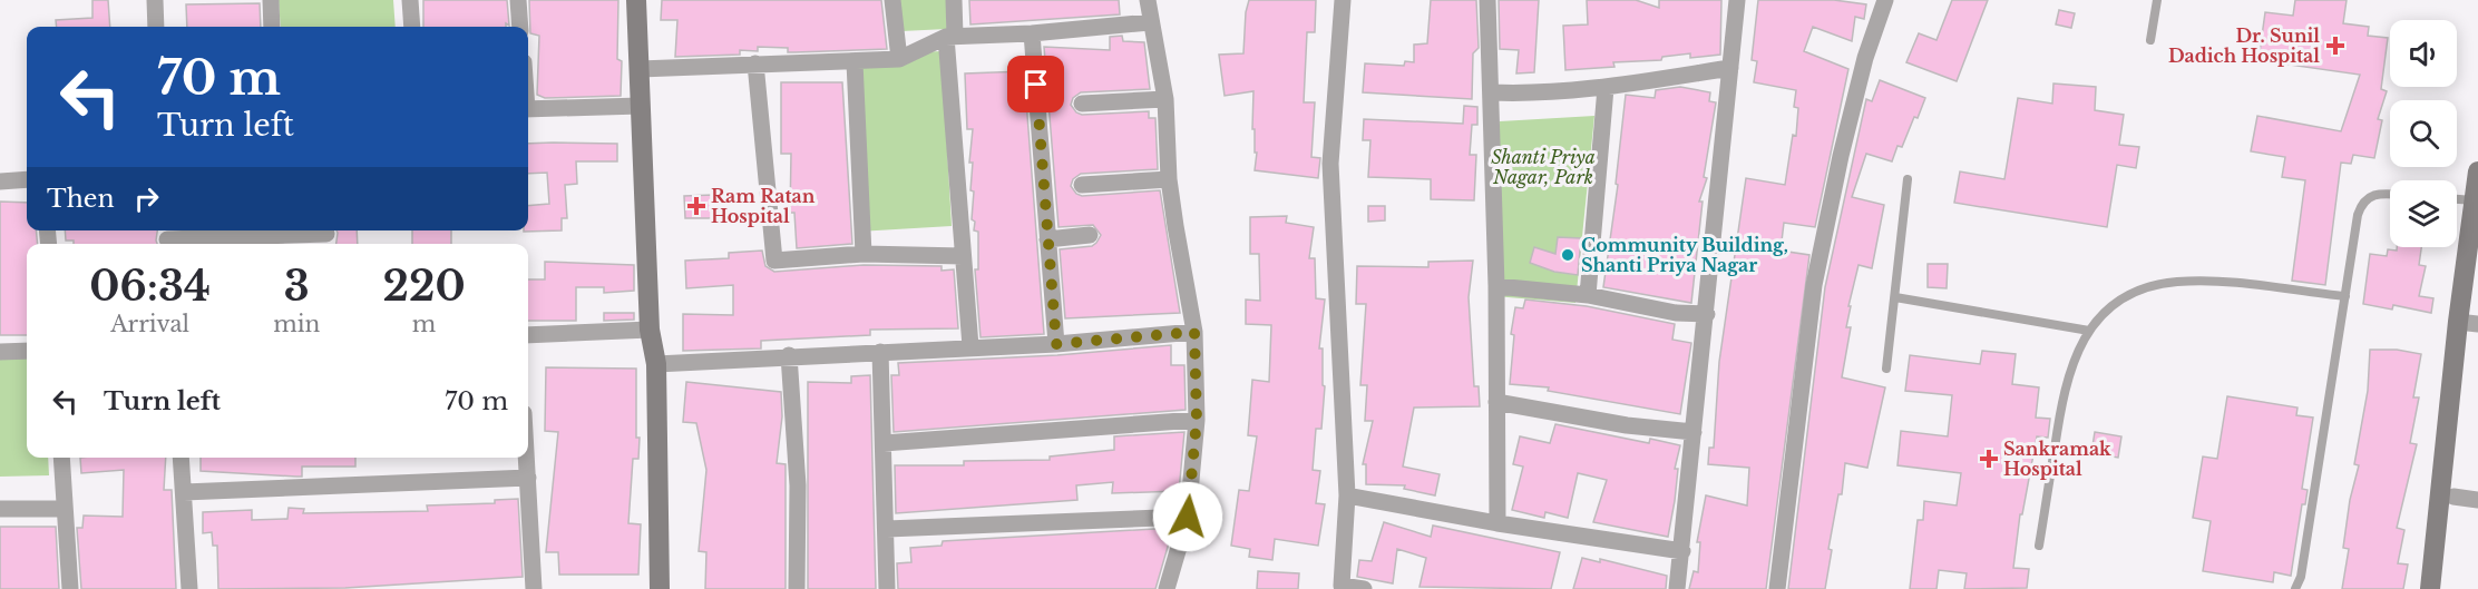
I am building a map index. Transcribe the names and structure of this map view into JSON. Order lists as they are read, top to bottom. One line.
{"parks":["Shanti Priya Nagar, Park"],"places":{"health":["Dr. Sunil Dadich Hospital","Ram Ratan Hospital","Sankramak Hospital"],"other":["Community Building, Shanti Priya Nagar"]},"page":{"turn":["70 m","Turn left"],"then":"Then","eta":["06:34","Arrival","3","min","220","m"],"list":[{"name":"Turn left","value":"70 m"}]}}
